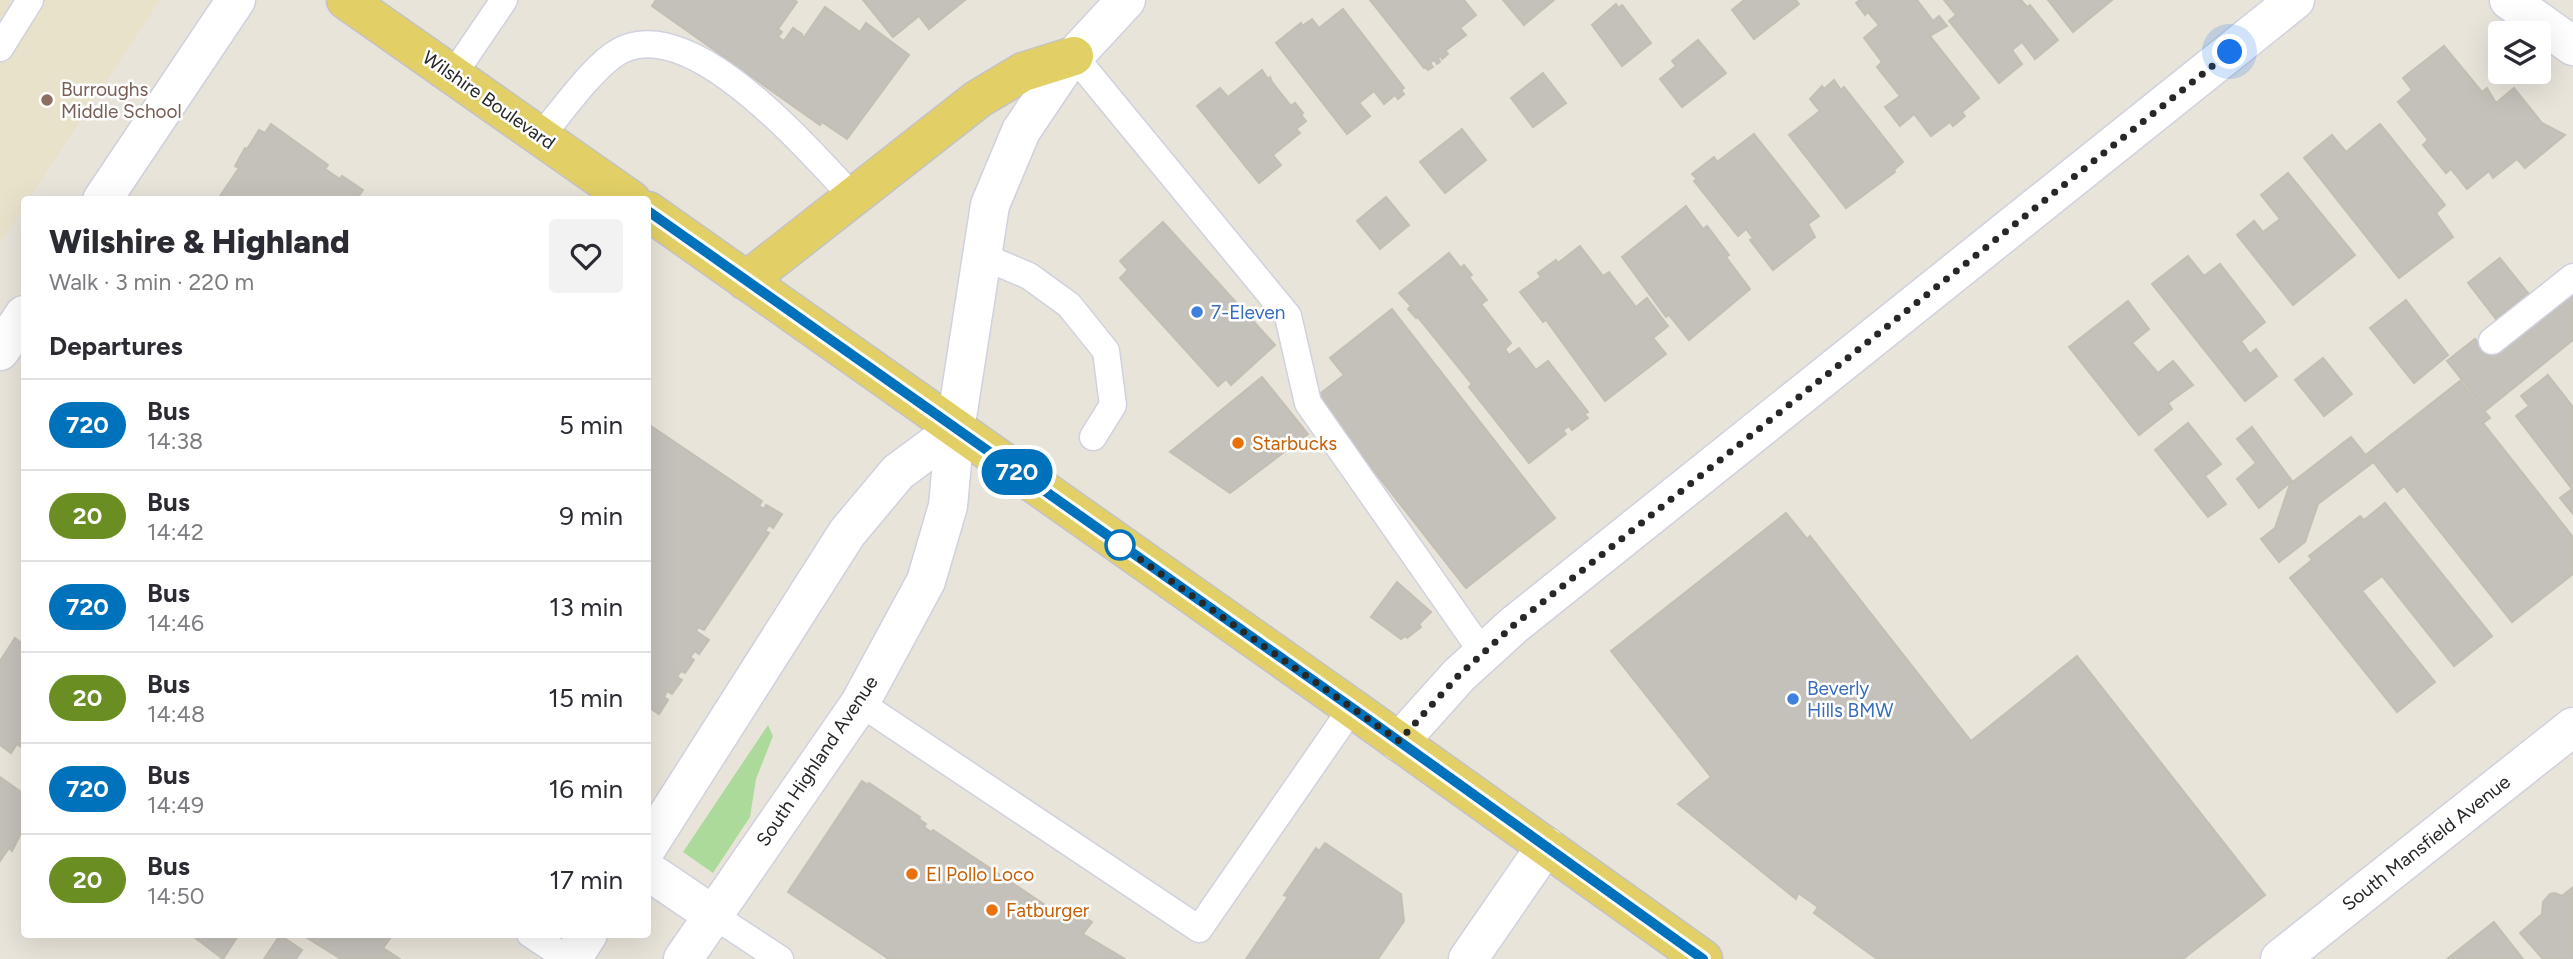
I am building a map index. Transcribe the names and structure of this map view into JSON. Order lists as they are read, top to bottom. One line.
{"streets":{"main road":["Wilshire Boulevard"],"street":["South Highland Avenue","South Mansfield Avenue"]},"places":["Burroughs Middle School","7-Eleven","Starbucks","Beverly Hills BMW","El Pollo Loco","Fatburger"],"lines":["bus line 720"],"page":{"on_map":"720","heading":[["Wilshire & Highland","Walk · 3 min · 220 m"],"Departures"],"list":[{"mark":"720","name":"Bus","note":"14:38","value":"5 min"},{"mark":"20","name":"Bus","note":"14:42","value":"9 min"},{"mark":"720","name":"Bus","note":"14:46","value":"13 min"},{"mark":"20","name":"Bus","note":"14:48","value":"15 min"},{"mark":"720","name":"Bus","note":"14:49","value":"16 min"},{"mark":"20","name":"Bus","note":"14:50","value":"17 min"}]}}
